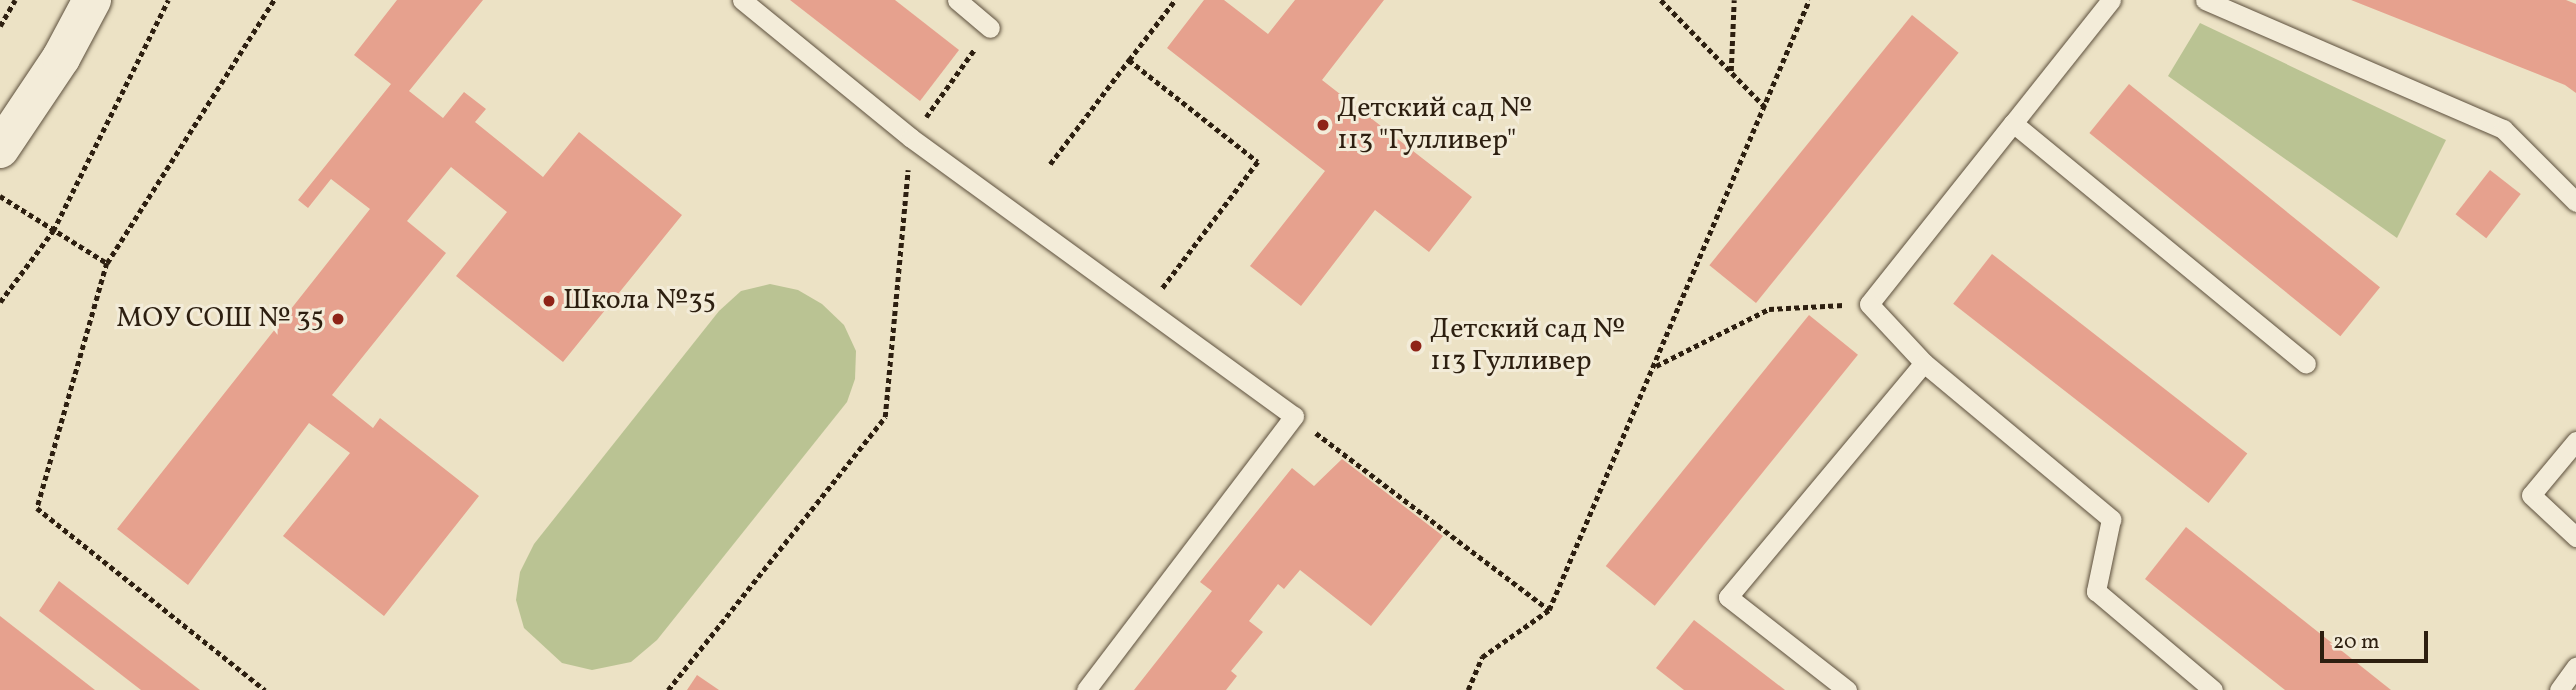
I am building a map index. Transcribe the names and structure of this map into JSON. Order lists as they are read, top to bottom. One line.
{"places":["Детский сад № 113 \"Гулливер\"","Школа №35","МОУ СОШ № 35","Детский сад № 113 Гулливер"],"scale_bar":"20 m"}
